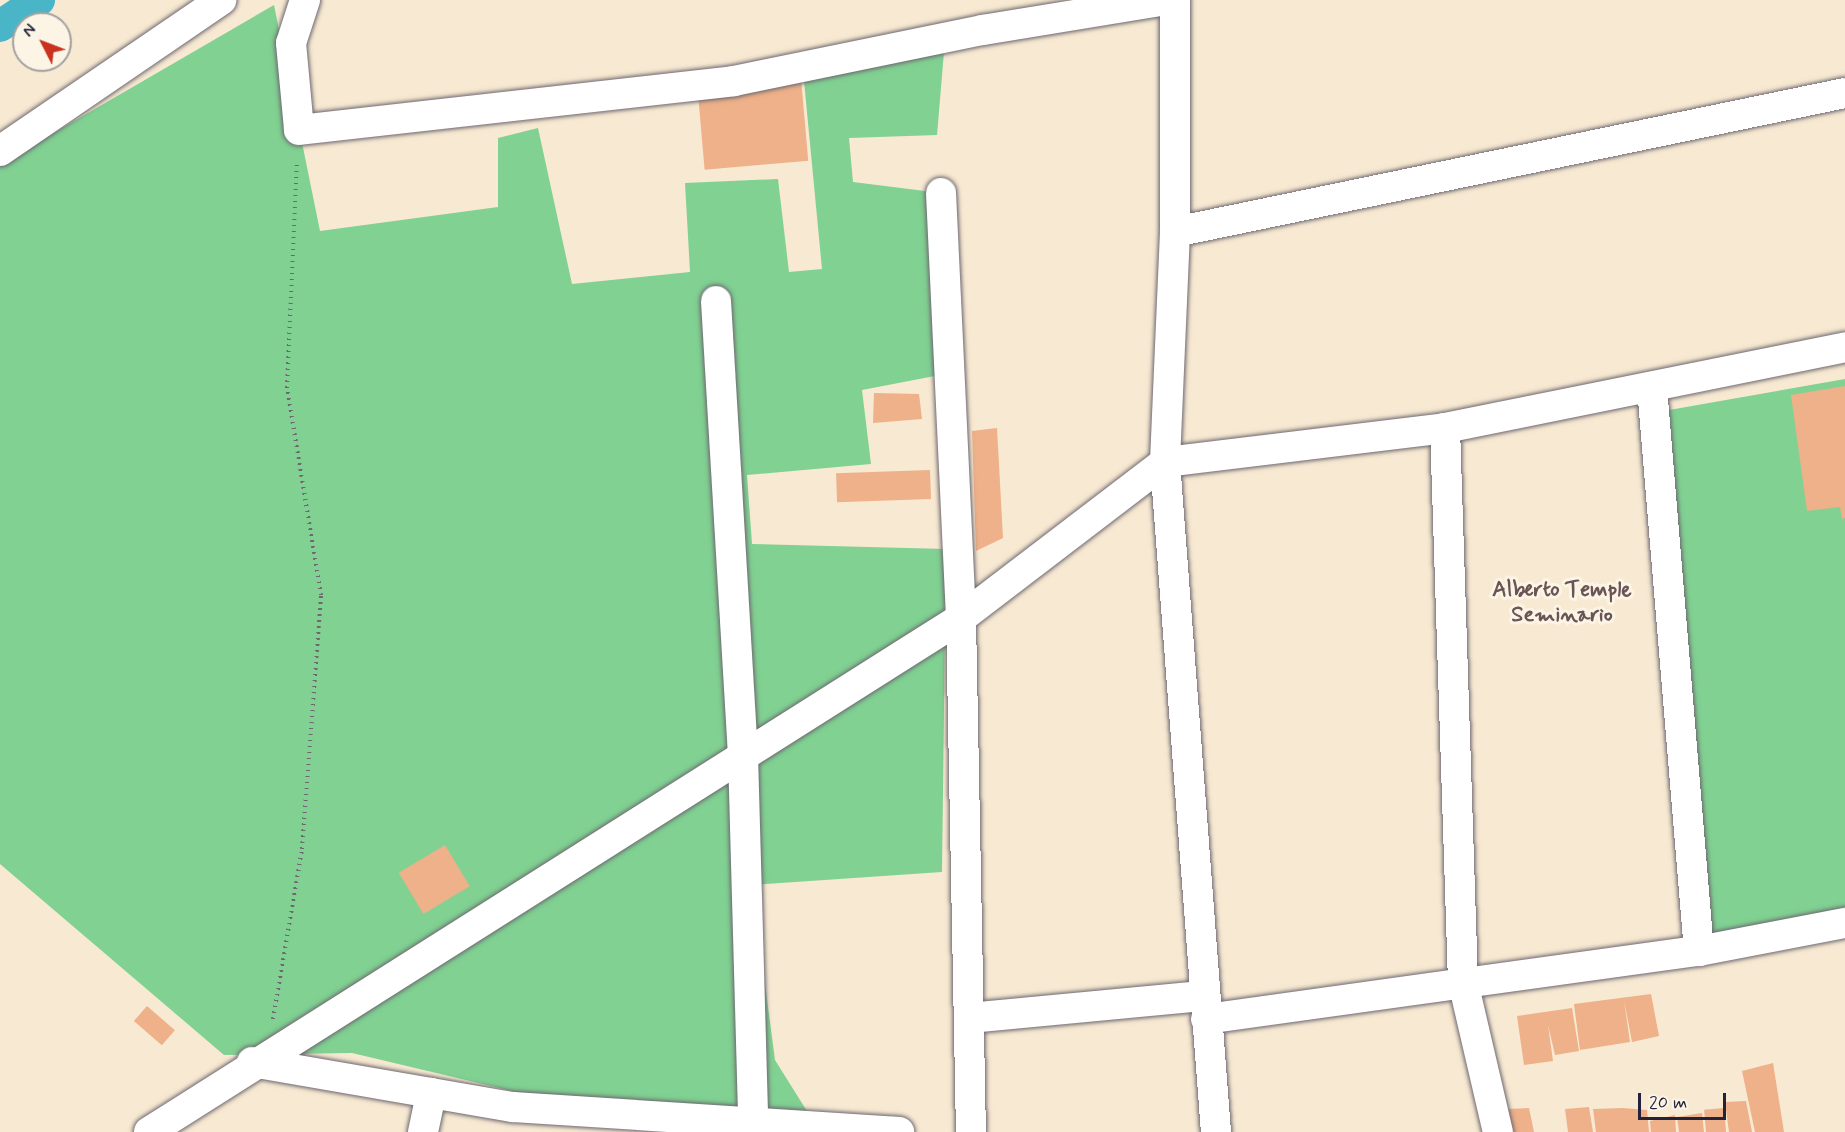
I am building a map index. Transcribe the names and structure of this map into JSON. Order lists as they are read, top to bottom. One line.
{"districts":["Alberto Temple Seminario"],"scale_bar":"20 m","north":"top left"}
